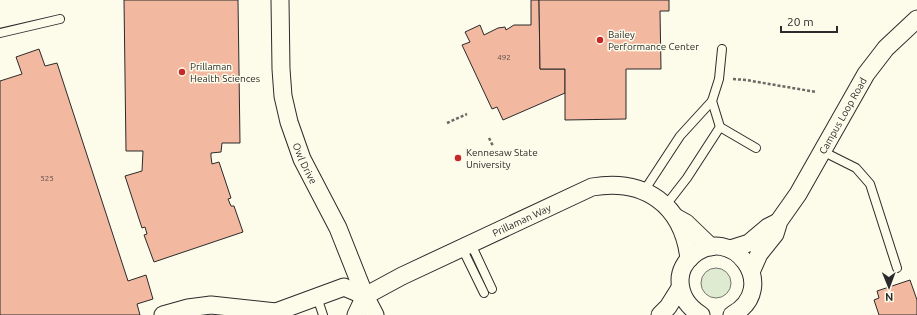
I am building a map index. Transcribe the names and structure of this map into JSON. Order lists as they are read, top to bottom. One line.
{"streets":{"street":["Campus Loop Road","Owl Drive","Prillaman Way"]},"crossings":[["Owl Drive","Prillaman Way"]],"places":["Bailey Performance Center","Prillaman Health Sciences","Kennesaw State University"],"house_numbers":["492","525"],"scale_bar":"20 m","north":"bottom"}
